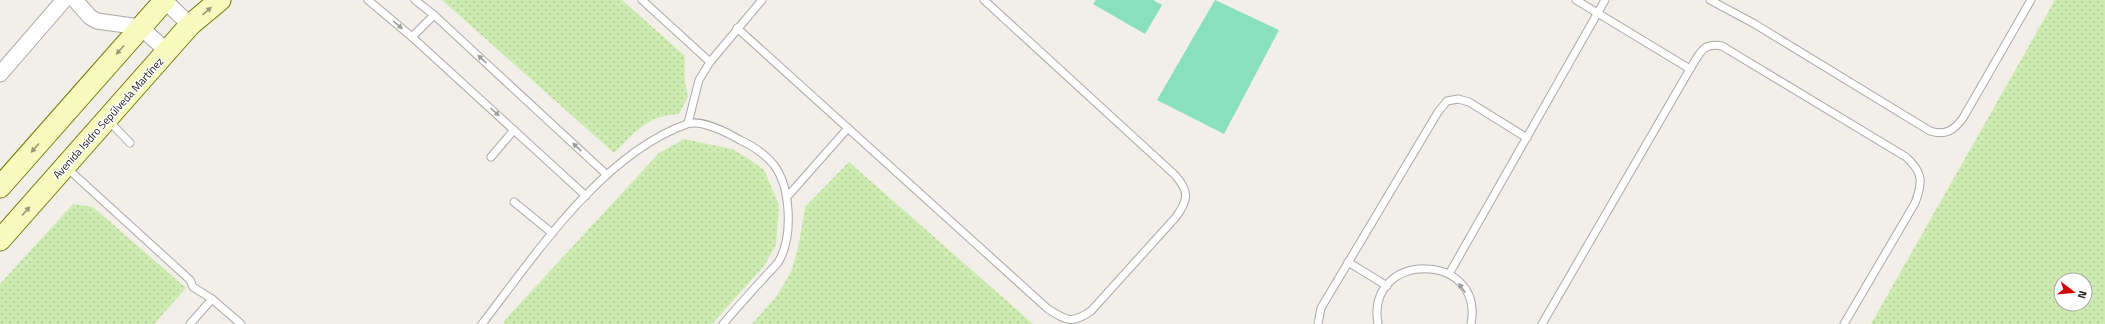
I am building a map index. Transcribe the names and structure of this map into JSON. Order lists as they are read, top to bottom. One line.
{"streets":{"main road":["Avenida Isidro Sepúlveda Martínez"]},"north":"right"}
